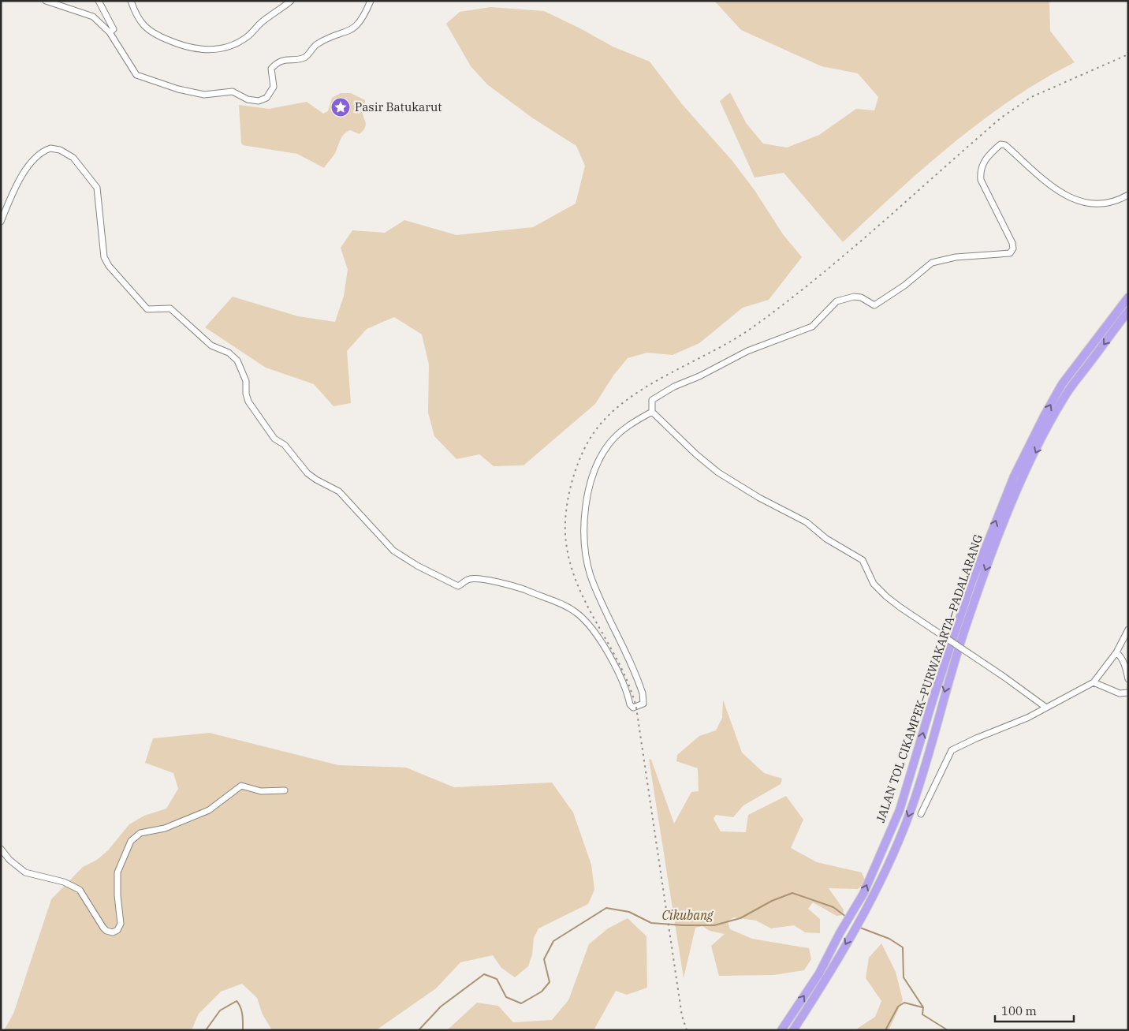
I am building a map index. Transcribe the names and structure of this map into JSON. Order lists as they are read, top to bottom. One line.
{"streets":{"highway":["JALAN TOL CIKAMPEK–PURWAKARTA–PADALARANG"]},"water":["Cikubang"],"places":{"place":["Pasir Batukarut"]},"scale_bar":"100 m"}
